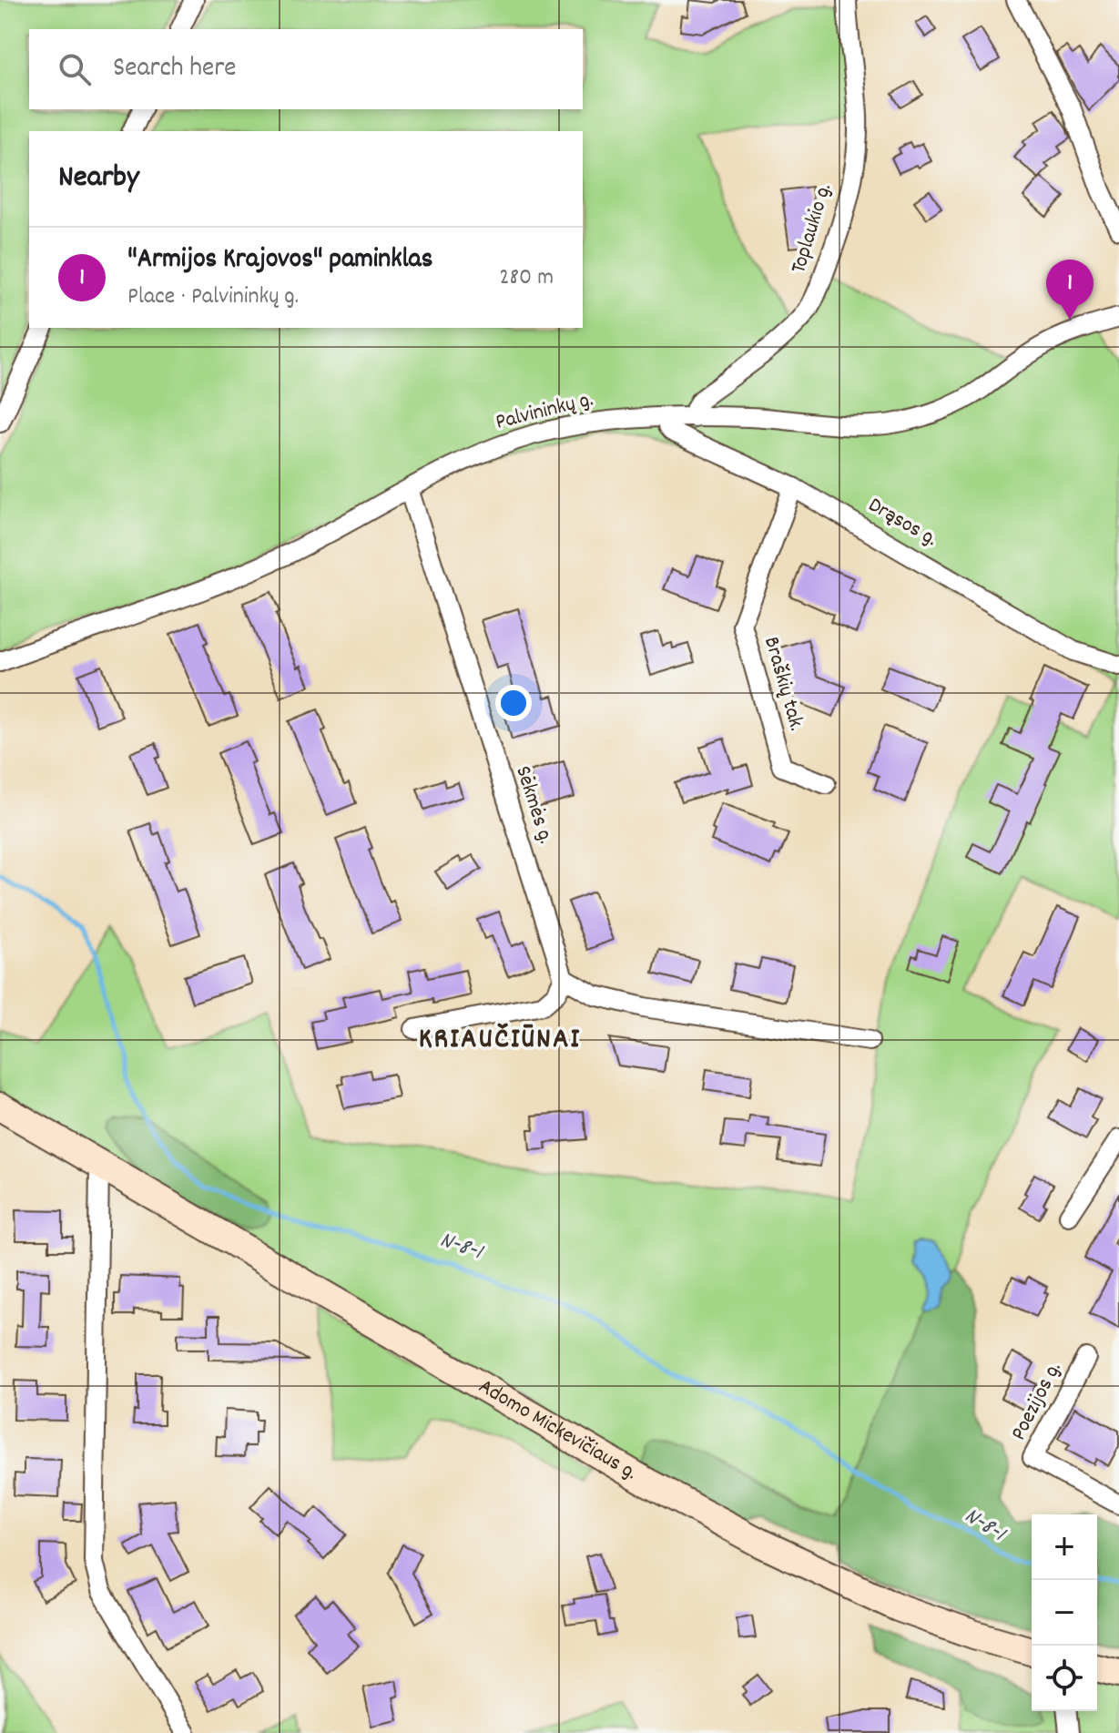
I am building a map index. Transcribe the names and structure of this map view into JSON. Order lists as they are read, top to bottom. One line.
{"streets":{"main road":["Adomo Mickevičiaus g."],"street":["Toplaukio g.","Palvininkų g.","Drąsos g.","Braškių tak.","Sėkmės g.","Poezijos g."]},"crossings":[["Toplaukio g.","Palvininkų g."],["Palvininkų g.","Drąsos g."],["Palvininkų g.","Sėkmės g."],["Drąsos g.","Braškių tak."]],"districts":["KRIAUČIŪNAI"],"water":["N-8-1"],"page":{"search":"Search here","heading":"Nearby","list":[{"mark":"1","name":"\"Armijos Krajovos\" paminklas","note":"Place · Palvininkų g.","value":"280 m"}],"pins":"1","map_buttons":["+","−"]}}
